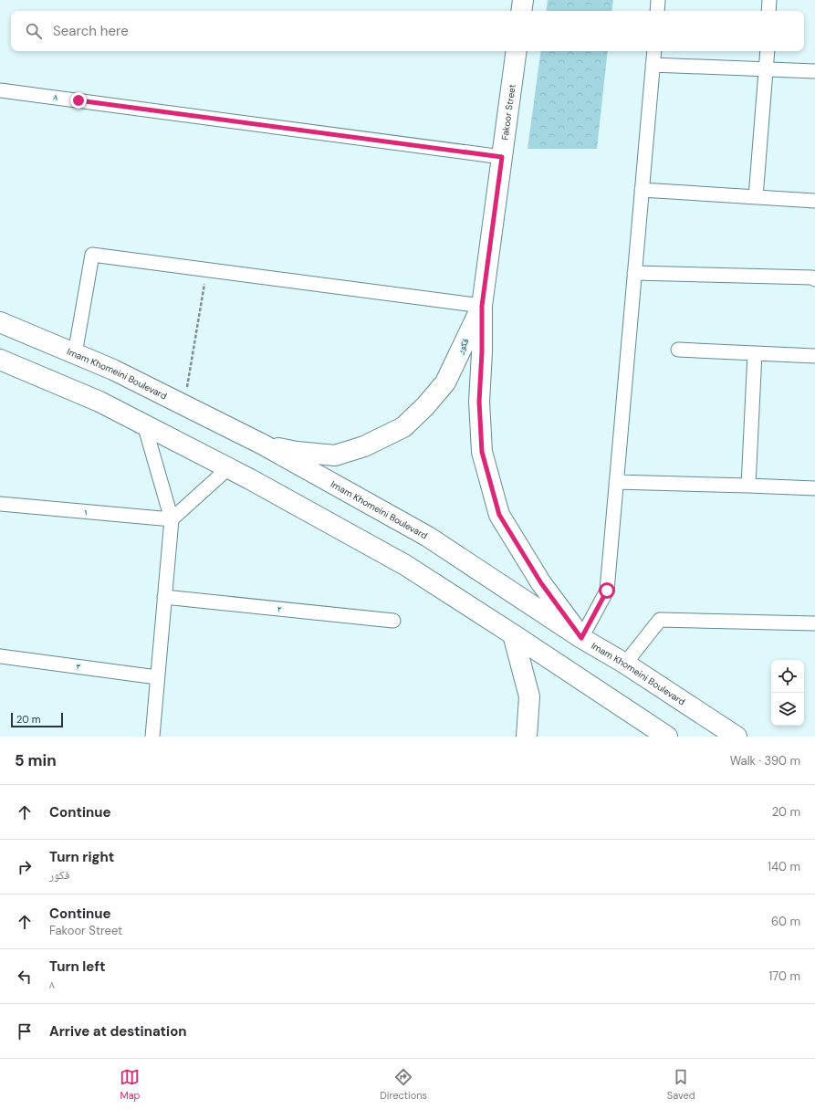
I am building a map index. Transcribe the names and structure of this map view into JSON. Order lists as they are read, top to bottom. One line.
{"streets":{"main road":["Fakoor Street","فکور","Imam Khomeini Boulevard"],"street":["۸","۱","۲","۳"]},"crossings":[["۸","Fakoor Street"],["Fakoor Street","فکور"],["فکور","Imam Khomeini Boulevard"]],"scale_bar":"20 m","page":{"search":"Search here","scale":"20 m","heading":["5 min","Walk · 390 m"],"list":[["Continue","20 m"],["Turn right","فکور","140 m"],["Continue","Fakoor Street","60 m"],["Turn left","۸","170 m"],"Arrive at destination"],"nav":["Map","Directions","Saved"]}}
